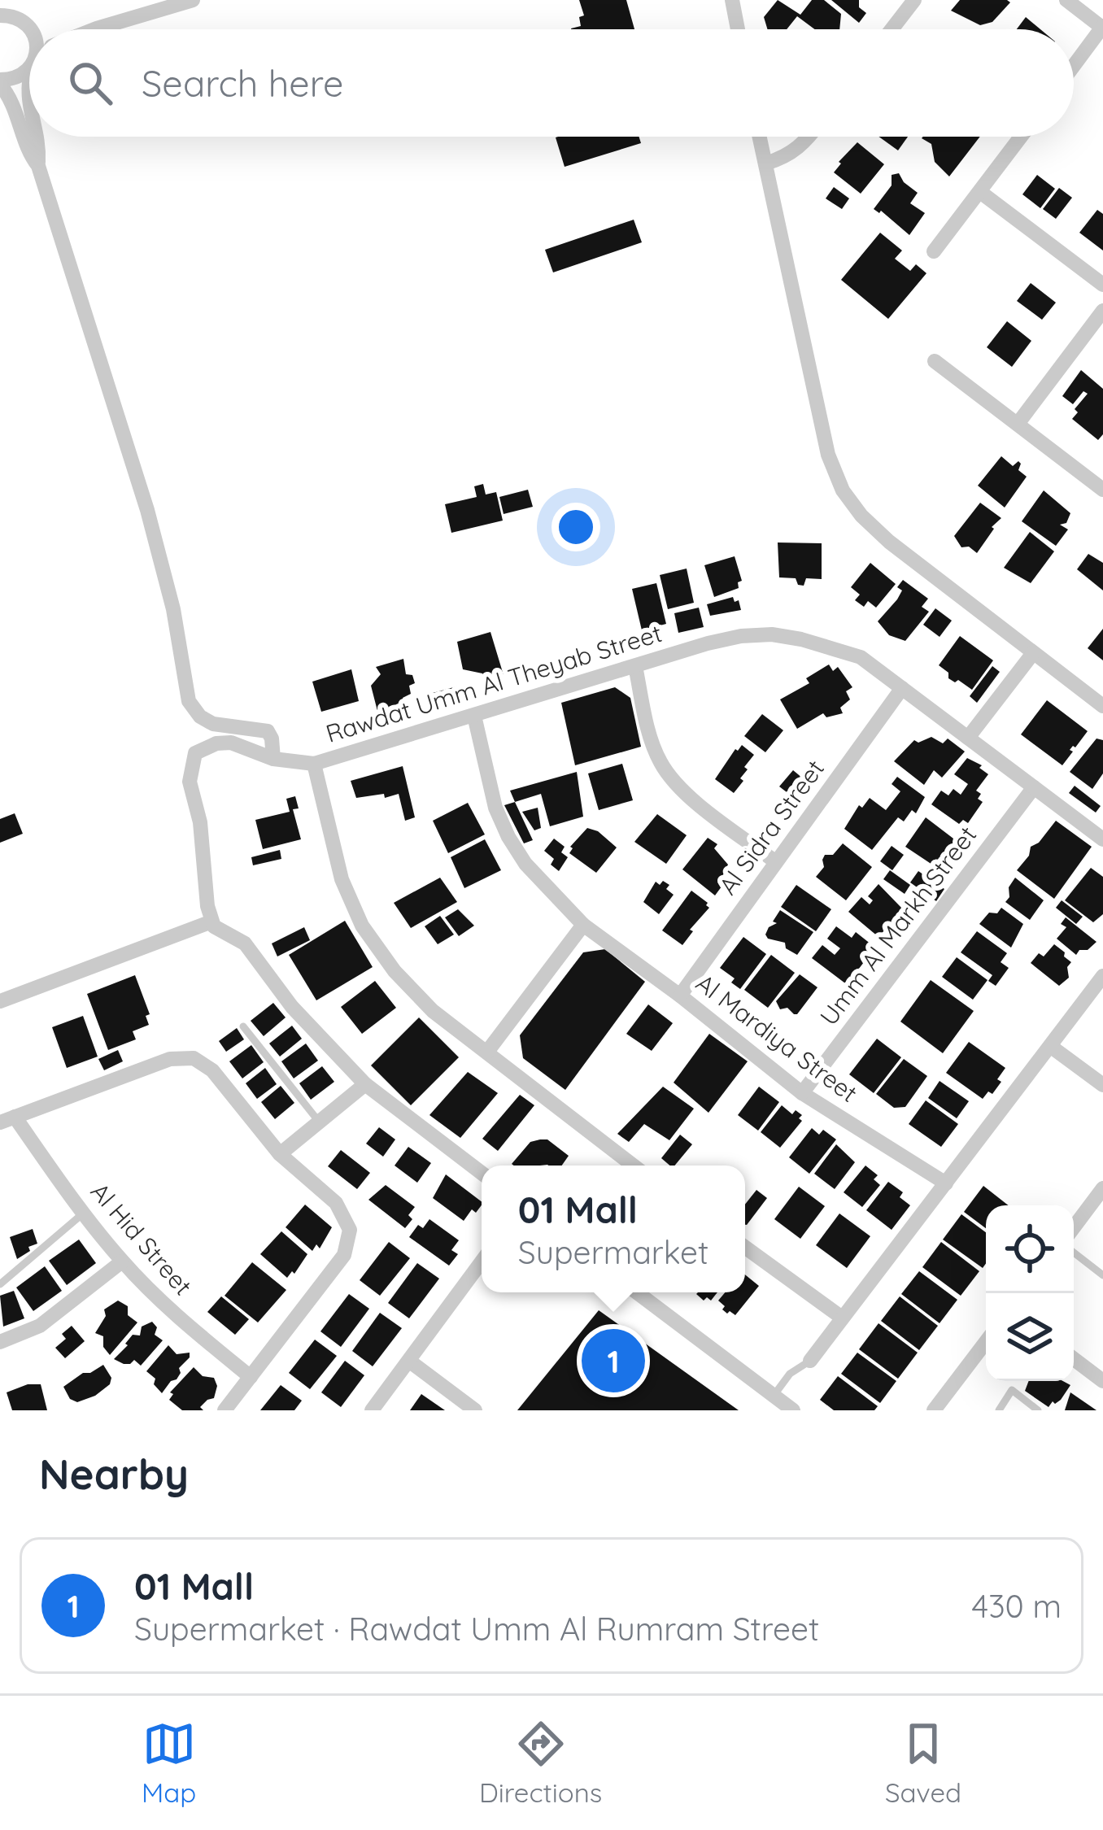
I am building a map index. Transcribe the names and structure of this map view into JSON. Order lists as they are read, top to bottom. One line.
{"streets":{"street":["Rawdat Umm Al Theyab Street","Al Sidra Street","Umm Al Markh Street","Al Mardiya Street","Al Hid Street"]},"crossings":[["Rawdat Umm Al Theyab Street","Al Sidra Street"],["Rawdat Umm Al Theyab Street","Umm Al Markh Street"],["Rawdat Umm Al Theyab Street","Al Mardiya Street"],["Al Sidra Street","Al Mardiya Street"],["Umm Al Markh Street","Al Mardiya Street"]],"page":{"search":"Search here","popup":["01 Mall","Supermarket"],"pins":"1","heading":"Nearby","list":[{"mark":"1","name":"01 Mall","note":"Supermarket · Rawdat Umm Al Rumram Street","value":"430 m"}],"nav":["Map","Directions","Saved"]}}
